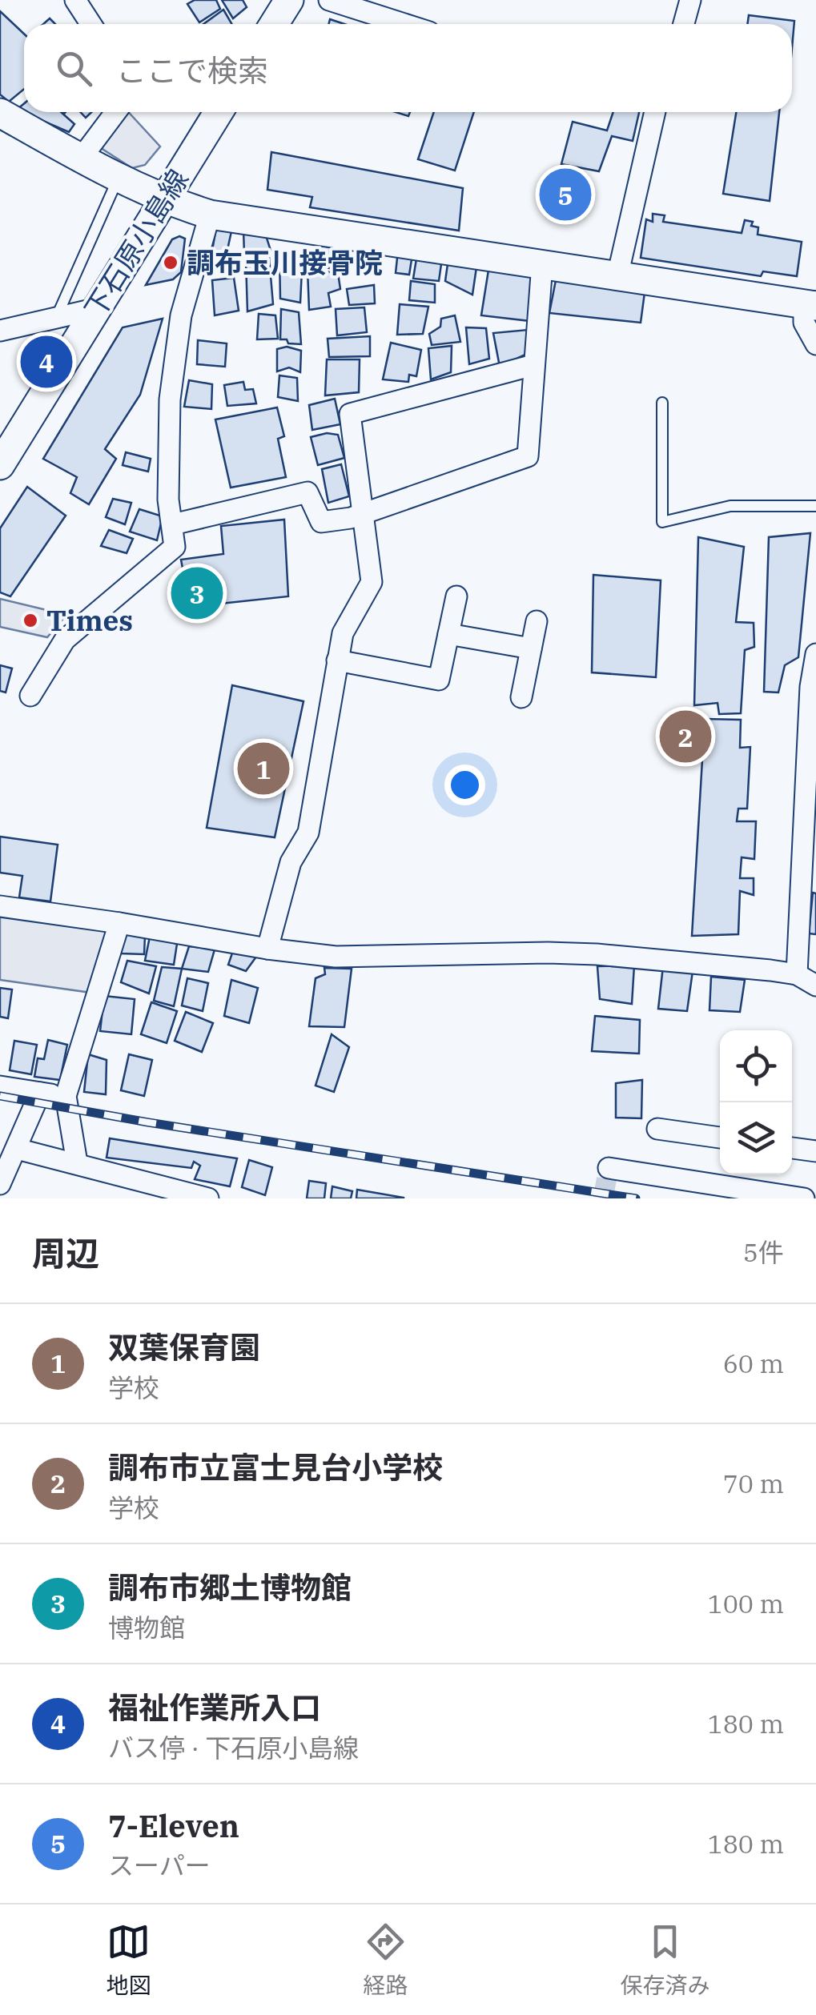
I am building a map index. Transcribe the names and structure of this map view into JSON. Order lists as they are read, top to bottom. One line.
{"streets":{"street":["下石原小島線"]},"places":["調布玉川接骨院","Times"],"page":{"search":"ここで検索","pins":["5","4","3","2","1"],"heading":["周辺","5件"],"list":[{"mark":"1","name":"双葉保育園","note":"学校","value":"60 m"},{"mark":"2","name":"調布市立富士見台小学校","note":"学校","value":"70 m"},{"mark":"3","name":"調布市郷土博物館","note":"博物館","value":"100 m"},{"mark":"4","name":"福祉作業所入口","note":"バス停 · 下石原小島線","value":"180 m"},{"mark":"5","name":"7-Eleven","note":"スーパー","value":"180 m"}],"nav":["地図","経路","保存済み"]}}
